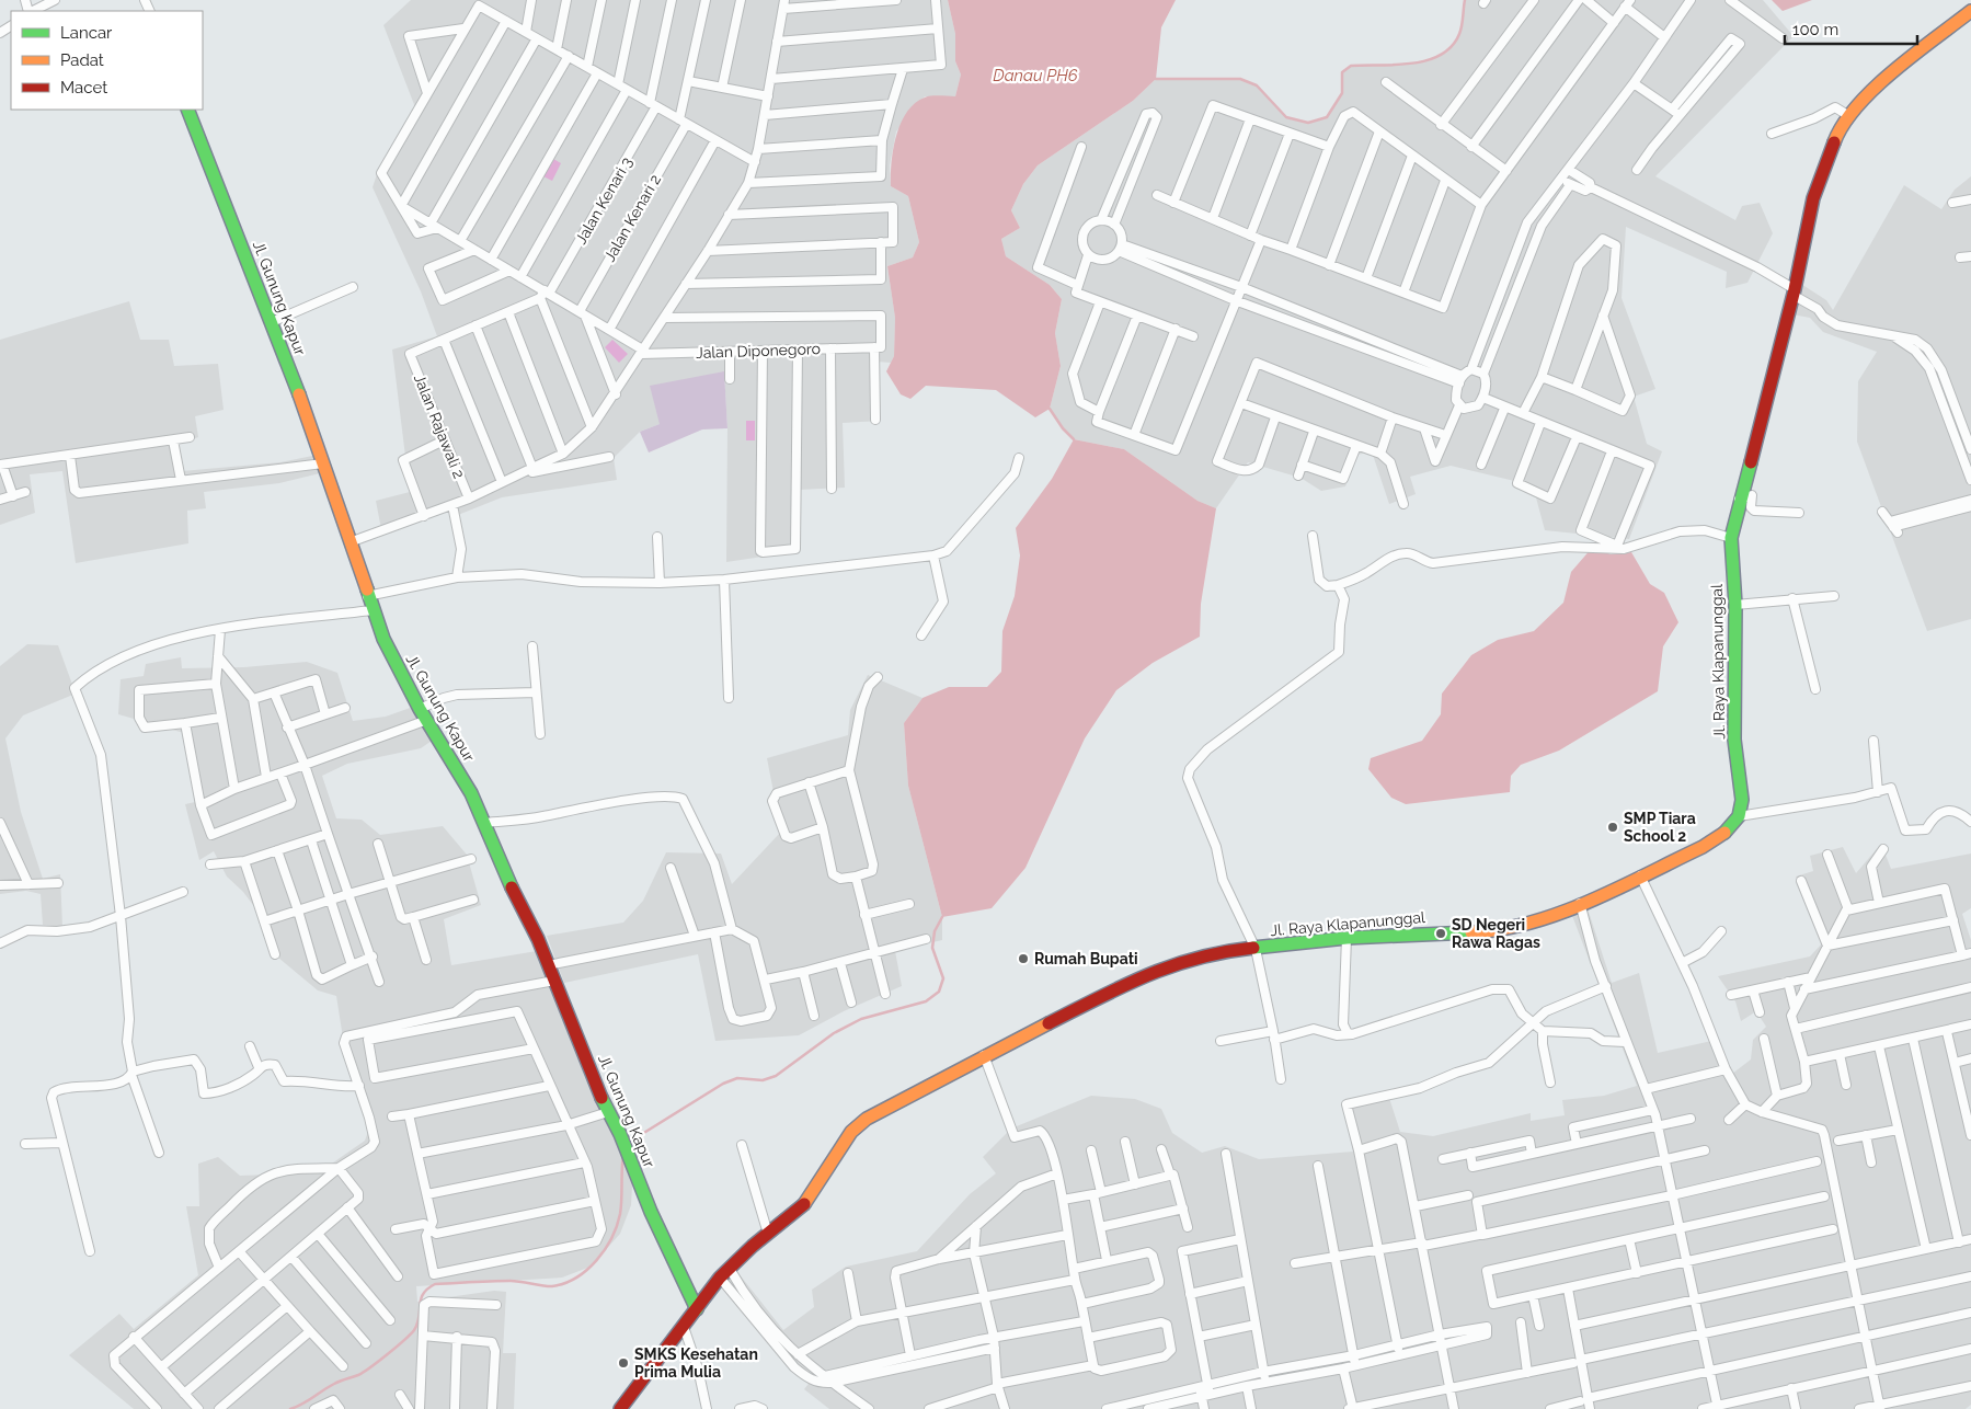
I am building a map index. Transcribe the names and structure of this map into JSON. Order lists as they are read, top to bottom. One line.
{"streets":{"street":["Jalan Kenari 3","Jalan Kenari 2","Jl. Gunung Kapur","Jalan Diponegoro","Jalan Rajawali 2","Jl. Raya Klapanunggal"]},"crossings":[["Jl. Gunung Kapur","Jl. Raya Klapanunggal"]],"water":["Danau PH6"],"places":["SMP Tiara School 2","SD Negeri Rawa Ragas","Rumah Bupati","SMKS Kesehatan Prima Mulia"],"legend":["Lancar","Padat","Macet"],"scale_bar":"100 m"}
